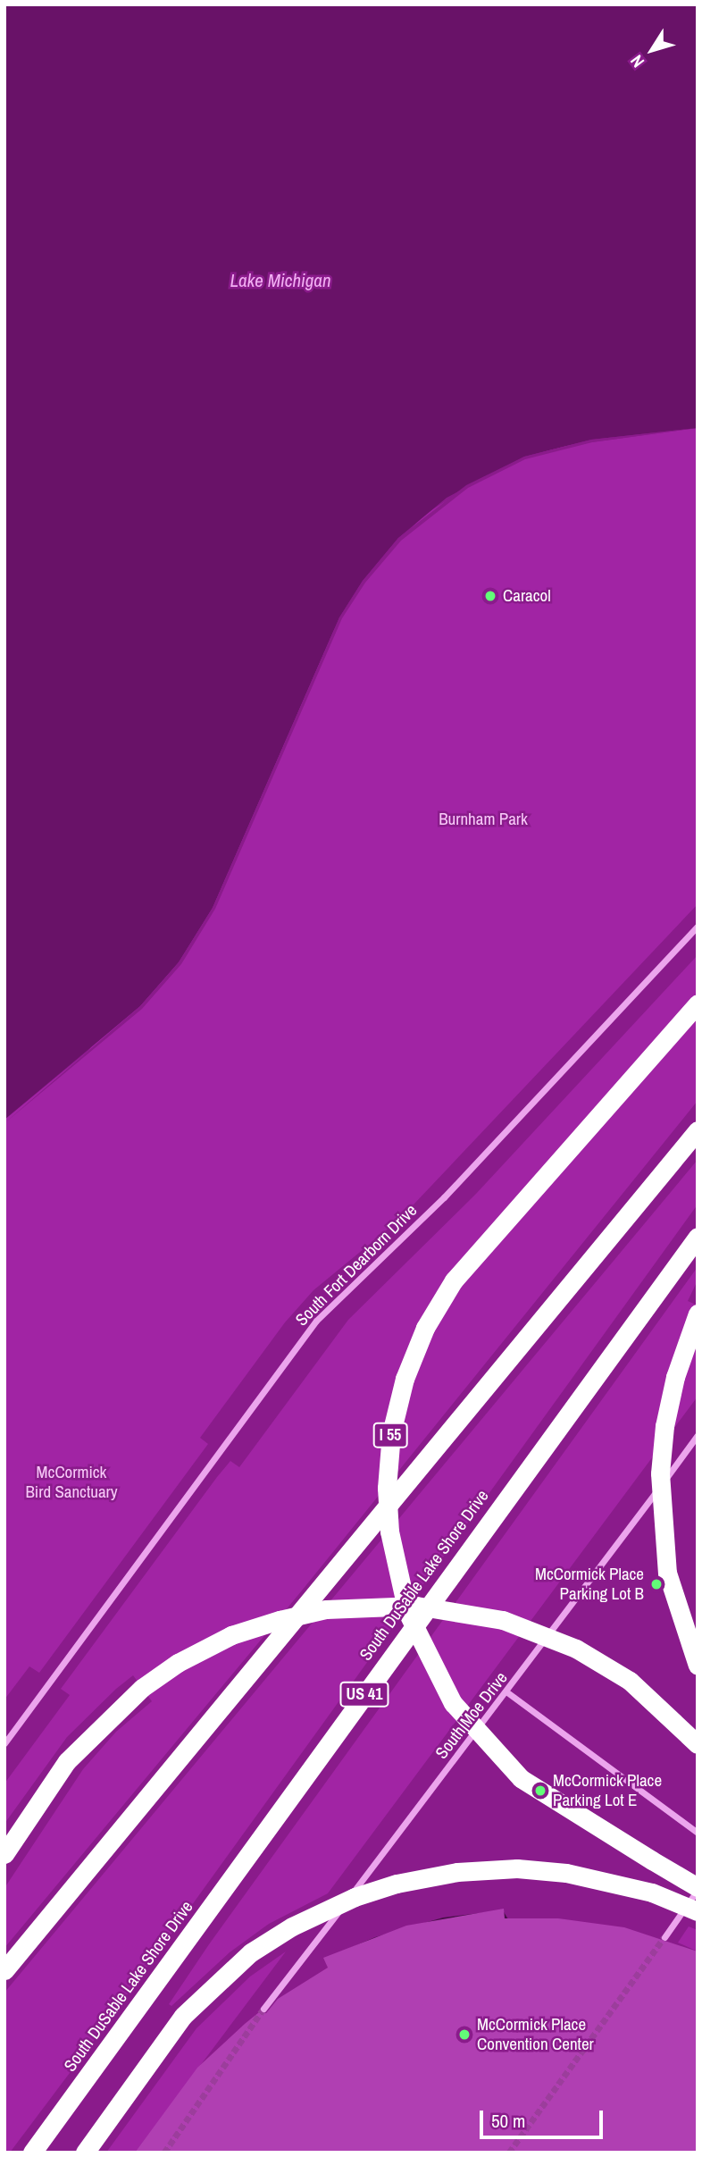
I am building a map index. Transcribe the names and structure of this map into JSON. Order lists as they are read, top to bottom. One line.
{"streets":{"highway":["I 55","South DuSable Lake Shore Drive","US 41"],"street":["South Fort Dearborn Drive","South Moe Drive"]},"water":["Lake Michigan"],"parks":["Burnham Park","McCormick Bird Sanctuary"],"places":["Caracol","McCormick Place Parking Lot B","McCormick Place Parking Lot E","McCormick Place Convention Center"],"scale_bar":"50 m","north":"bottom left"}
